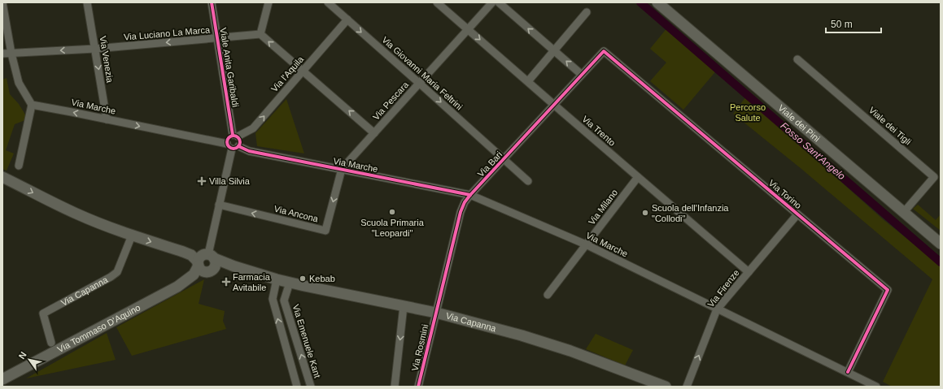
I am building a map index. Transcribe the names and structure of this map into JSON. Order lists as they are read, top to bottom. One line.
{"streets":{"main road":["Viale dei Pini","Via Capanna","Via Tommaso D'Aquino"],"street":["Via Luciano La Marca","Via Venezia","Viale Anita Garibaldi","Via Giovanni Maria Feltrini","Via l'Aquila","Via Pescara","Via Marche","Viale dei Tigli","Via Trento","Via Bari","Via Torino","Via Milano","Via Ancona","Via Firenze","Via Emenuele Kant","Via Rosmini"]},"crossings":[["Via Luciano La Marca","Via Venezia"],["Via Luciano La Marca","Viale Anita Garibaldi"],["Via Venezia","Via Marche"],["Viale Anita Garibaldi","Via l'Aquila"],["Viale Anita Garibaldi","Via Marche"],["Via Giovanni Maria Feltrini","Via l'Aquila"],["Via Giovanni Maria Feltrini","Via Pescara"],["Via Giovanni Maria Feltrini","Via Bari"],["Via Pescara","Via Marche"],["Via Pescara","Via Trento"],["Via Pescara","Via Ancona"],["Via Marche","Via Bari"],["Via Marche","Via Torino"],["Via Marche","Via Milano"],["Via Marche","Via Ancona"],["Via Marche","Via Firenze"],["Viale dei Pini","Viale dei Tigli"],["Via Trento","Via Bari"],["Via Trento","Via Milano"],["Via Trento","Via Firenze"],["Via Bari","Via Torino"],["Via Bari","Via Capanna"],["Via Bari","Via Rosmini"],["Via Torino","Via Firenze"],["Via Capanna","Via Tommaso D'Aquino"],["Via Capanna","Via Emenuele Kant"],["Via Capanna","Via Rosmini"]],"one_way":["Via Luciano La Marca","Via Venezia","Via Giovanni Maria Feltrini","Via l'Aquila","Via Firenze"],"water":["Fosso Sant'Angelo"],"parks":["Percorso Salute"],"places":{"health":["Villa Silvia","Farmacia Avitabile"],"other":["Scuola Primaria \"Leopardi\"","Scuola dell'Infanzia \"Collodi\"","Kebab"]},"scale_bar":"50 m","north":"top left"}
